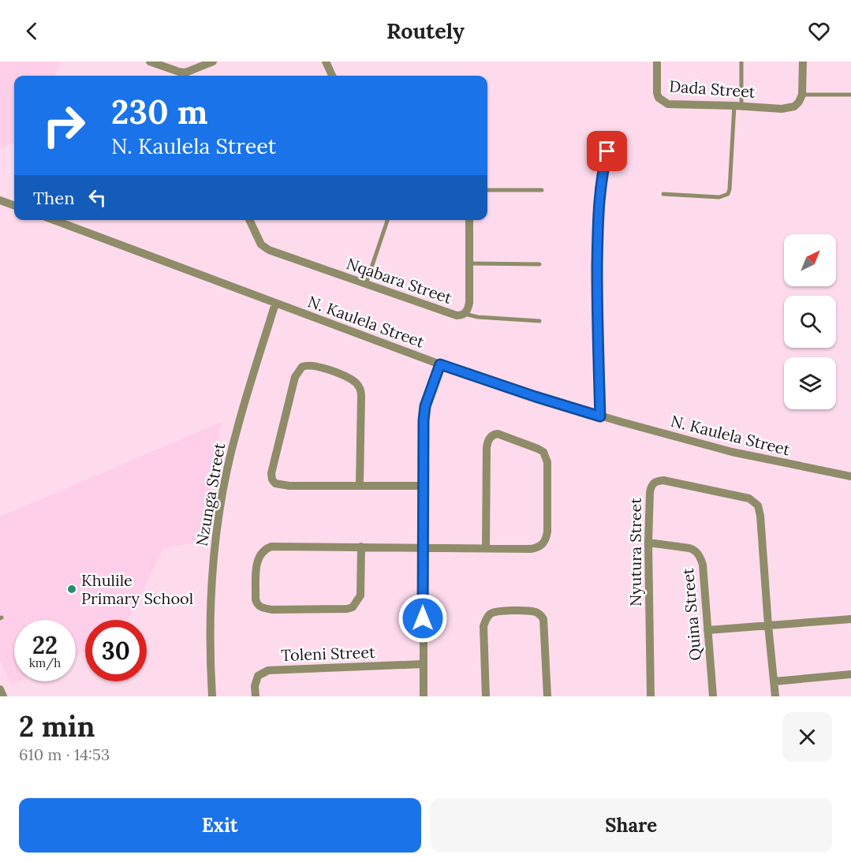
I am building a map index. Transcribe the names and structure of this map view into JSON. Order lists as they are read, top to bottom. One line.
{"streets":{"street":["Dada Street","Nqabara Street","N. Kaulela Street","Nzunga Street","Nyutura Street","Quina Street","Toleni Street"]},"crossings":[["N. Kaulela Street","Nzunga Street"],["Nyutura Street","Quina Street"]],"places":["Khulile Primary School"],"north":"top right","page":{"header":"Routely","turn":["230 m","N. Kaulela Street"],"then":"Then","speed":"22 km/h","limit":"30","heading":["2 min","610 m · 14:53"],"buttons":["Exit","Share"]}}
